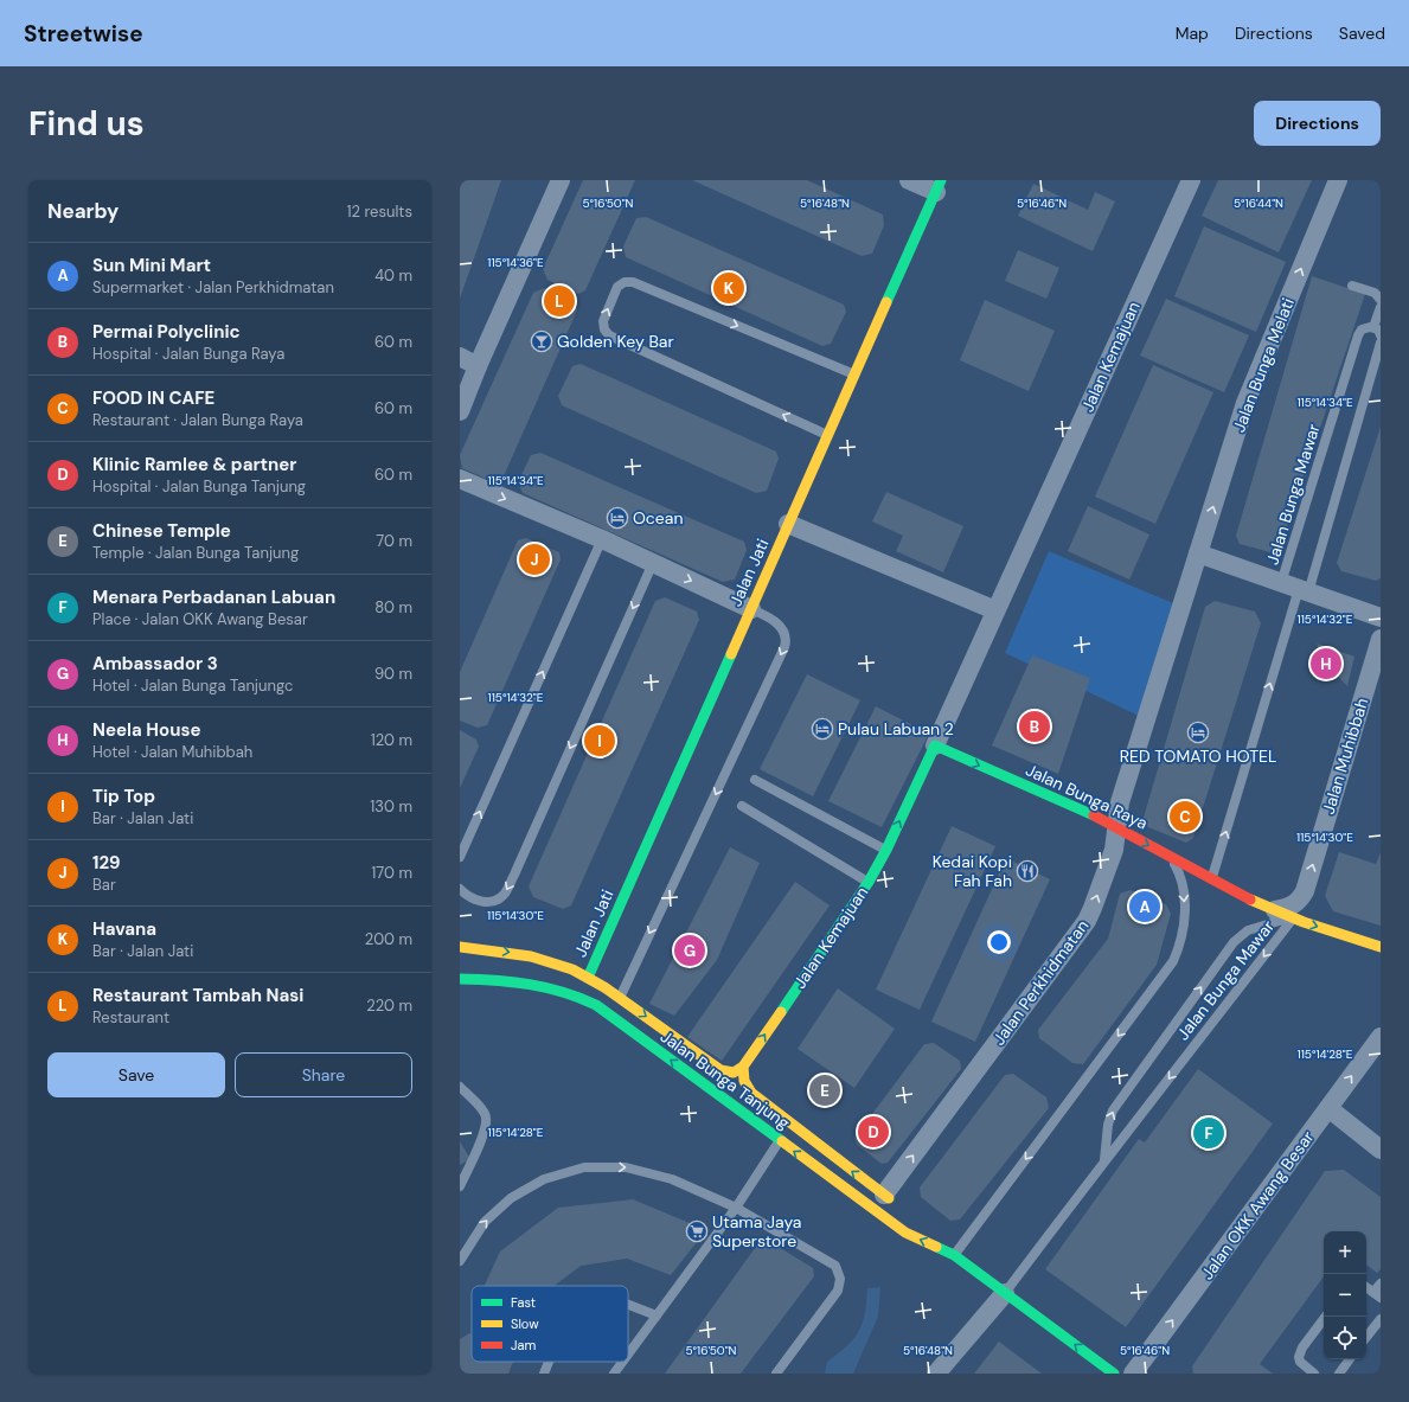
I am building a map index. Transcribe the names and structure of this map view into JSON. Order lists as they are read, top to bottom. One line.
{"streets":{"main road":["Jalan Kemajuan","Jalan Jati","Jalan Bunga Raya","Jalan Bunga Tanjung"],"street":["Jalan Bunga Melati","Jalan Muhibbah","Jalan Perkhidmatan","Jalan OKK Awang Besar"],"lane":["Jalan Bunga Mawar"]},"crossings":[["Jalan Kemajuan","Jalan Bunga Raya"],["Jalan Kemajuan","Jalan Bunga Tanjung"],["Jalan Bunga Melati","Jalan Perkhidmatan"],["Jalan Bunga Mawar","Jalan Bunga Raya"],["Jalan Bunga Mawar","Jalan Bunga Tanjung"],["Jalan Muhibbah","Jalan Bunga Raya"],["Jalan Bunga Raya","Jalan Perkhidmatan"],["Jalan Perkhidmatan","Jalan Bunga Tanjung"]],"one_way":["Jalan Bunga Melati","Jalan Muhibbah","Jalan Bunga Raya","Jalan Perkhidmatan","Jalan OKK Awang Besar"],"places":{"bar":["Golden Key Bar"],"hotel":["Ocean","Pulau Labuan 2","RED TOMATO HOTEL"],"restaurant":["Kedai Kopi Fah Fah"],"supermarket":["Utama Jaya Superstore"]},"legend":["Fast","Slow","Jam"],"page":{"header":"Streetwise","nav":["Map","Directions","Saved"],"buttons":["Directions",["Save","Share"]],"title":"Find us","heading":["Nearby","12 results"],"list":[{"mark":"A","name":"Sun Mini Mart","note":"Supermarket · Jalan Perkhidmatan","value":"40 m"},{"mark":"B","name":"Permai Polyclinic","note":"Hospital · Jalan Bunga Raya","value":"60 m"},{"mark":"C","name":"FOOD IN CAFE","note":"Restaurant · Jalan Bunga Raya","value":"60 m"},{"mark":"D","name":"Klinic Ramlee & partner","note":"Hospital · Jalan Bunga Tanjung","value":"60 m"},{"mark":"E","name":"Chinese Temple","note":"Temple · Jalan Bunga Tanjung","value":"70 m"},{"mark":"F","name":"Menara Perbadanan Labuan","note":"Place · Jalan OKK Awang Besar","value":"80 m"},{"mark":"G","name":"Ambassador 3","note":"Hotel · Jalan Bunga Tanjungc","value":"90 m"},{"mark":"H","name":"Neela House","note":"Hotel · Jalan Muhibbah","value":"120 m"},{"mark":"I","name":"Tip Top","note":"Bar · Jalan Jati","value":"130 m"},{"mark":"J","name":"129","note":"Bar","value":"170 m"},{"mark":"K","name":"Havana","note":"Bar · Jalan Jati","value":"200 m"},{"mark":"L","name":"Restaurant Tambah Nasi","note":"Restaurant","value":"220 m"}],"pins":["K","L","J","H","B","I","C","A","G","E","D","F"],"map_buttons":["+","−"]},"coordinates":["5°16'50\"N","5°16'48\"N","5°16'46\"N","5°16'44\"N","115°14'36\"E","115°14'34\"E","115°14'32\"E","115°14'30\"E","115°14'28\"E"]}
